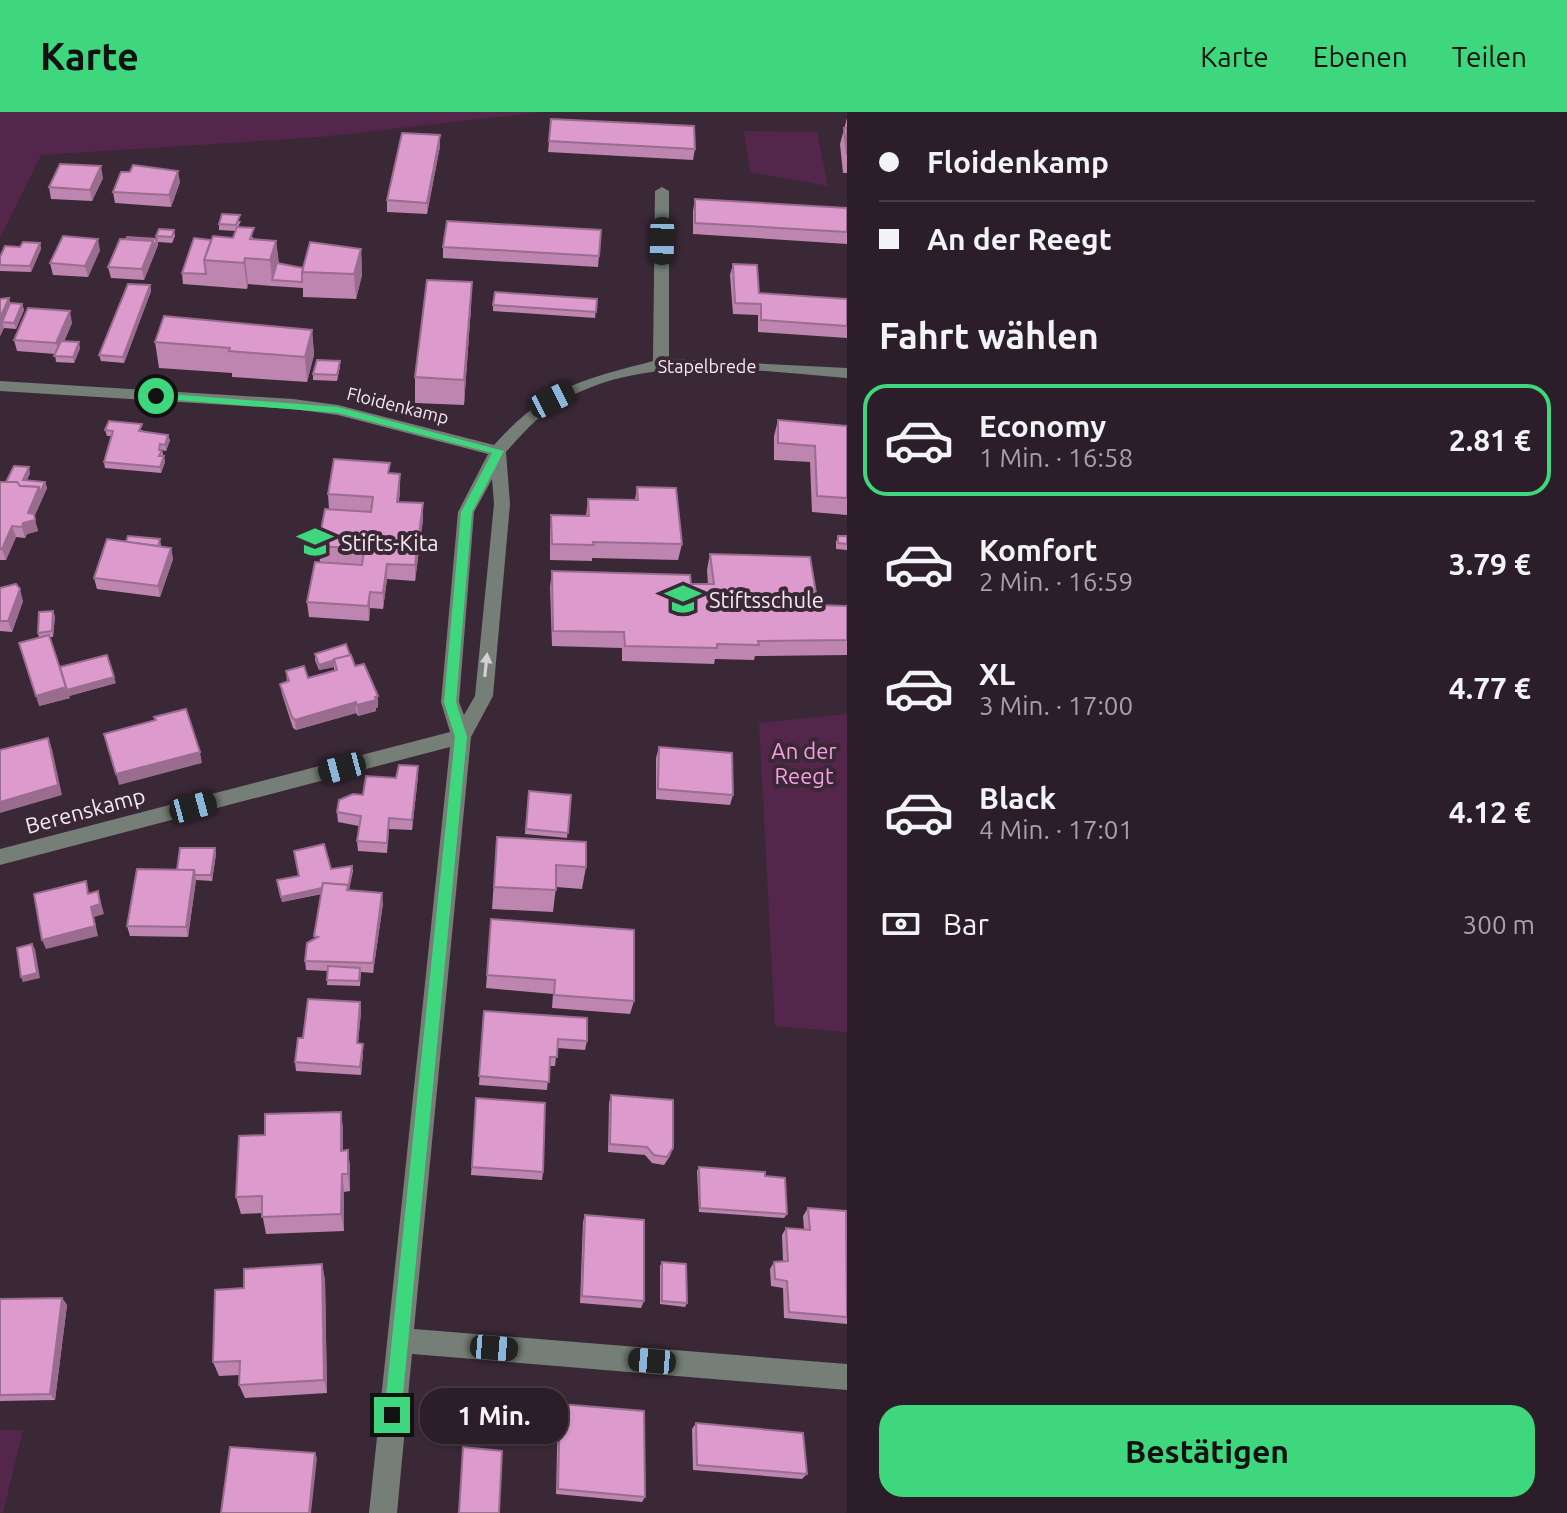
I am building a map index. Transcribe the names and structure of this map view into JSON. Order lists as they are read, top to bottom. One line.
{"streets":{"street":["Stapelbrede","Floidenkamp","Berenskamp"]},"crossings":[["Stapelbrede","Floidenkamp"],["Stapelbrede","Berenskamp"]],"parks":["An der Reegt"],"places":{"school or university":["Stifts-Kita","Stiftsschule"]},"page":{"header":"Karte","nav":["Karte","Ebenen","Teilen"],"banner":["Floidenkamp","An der Reegt"],"heading":"Fahrt wählen","list":[{"name":"Economy","note":"1 Min. · 16:58","value":"2.81 €"},{"name":"Komfort","note":"2 Min. · 16:59","value":"3.79 €"},{"name":"XL","note":"3 Min. · 17:00","value":"4.77 €"},{"name":"Black","note":"4 Min. · 17:01","value":"4.12 €"}],"pay":["Bar","300 m"],"bubble":"1 Min.","buttons":"Bestätigen"}}
